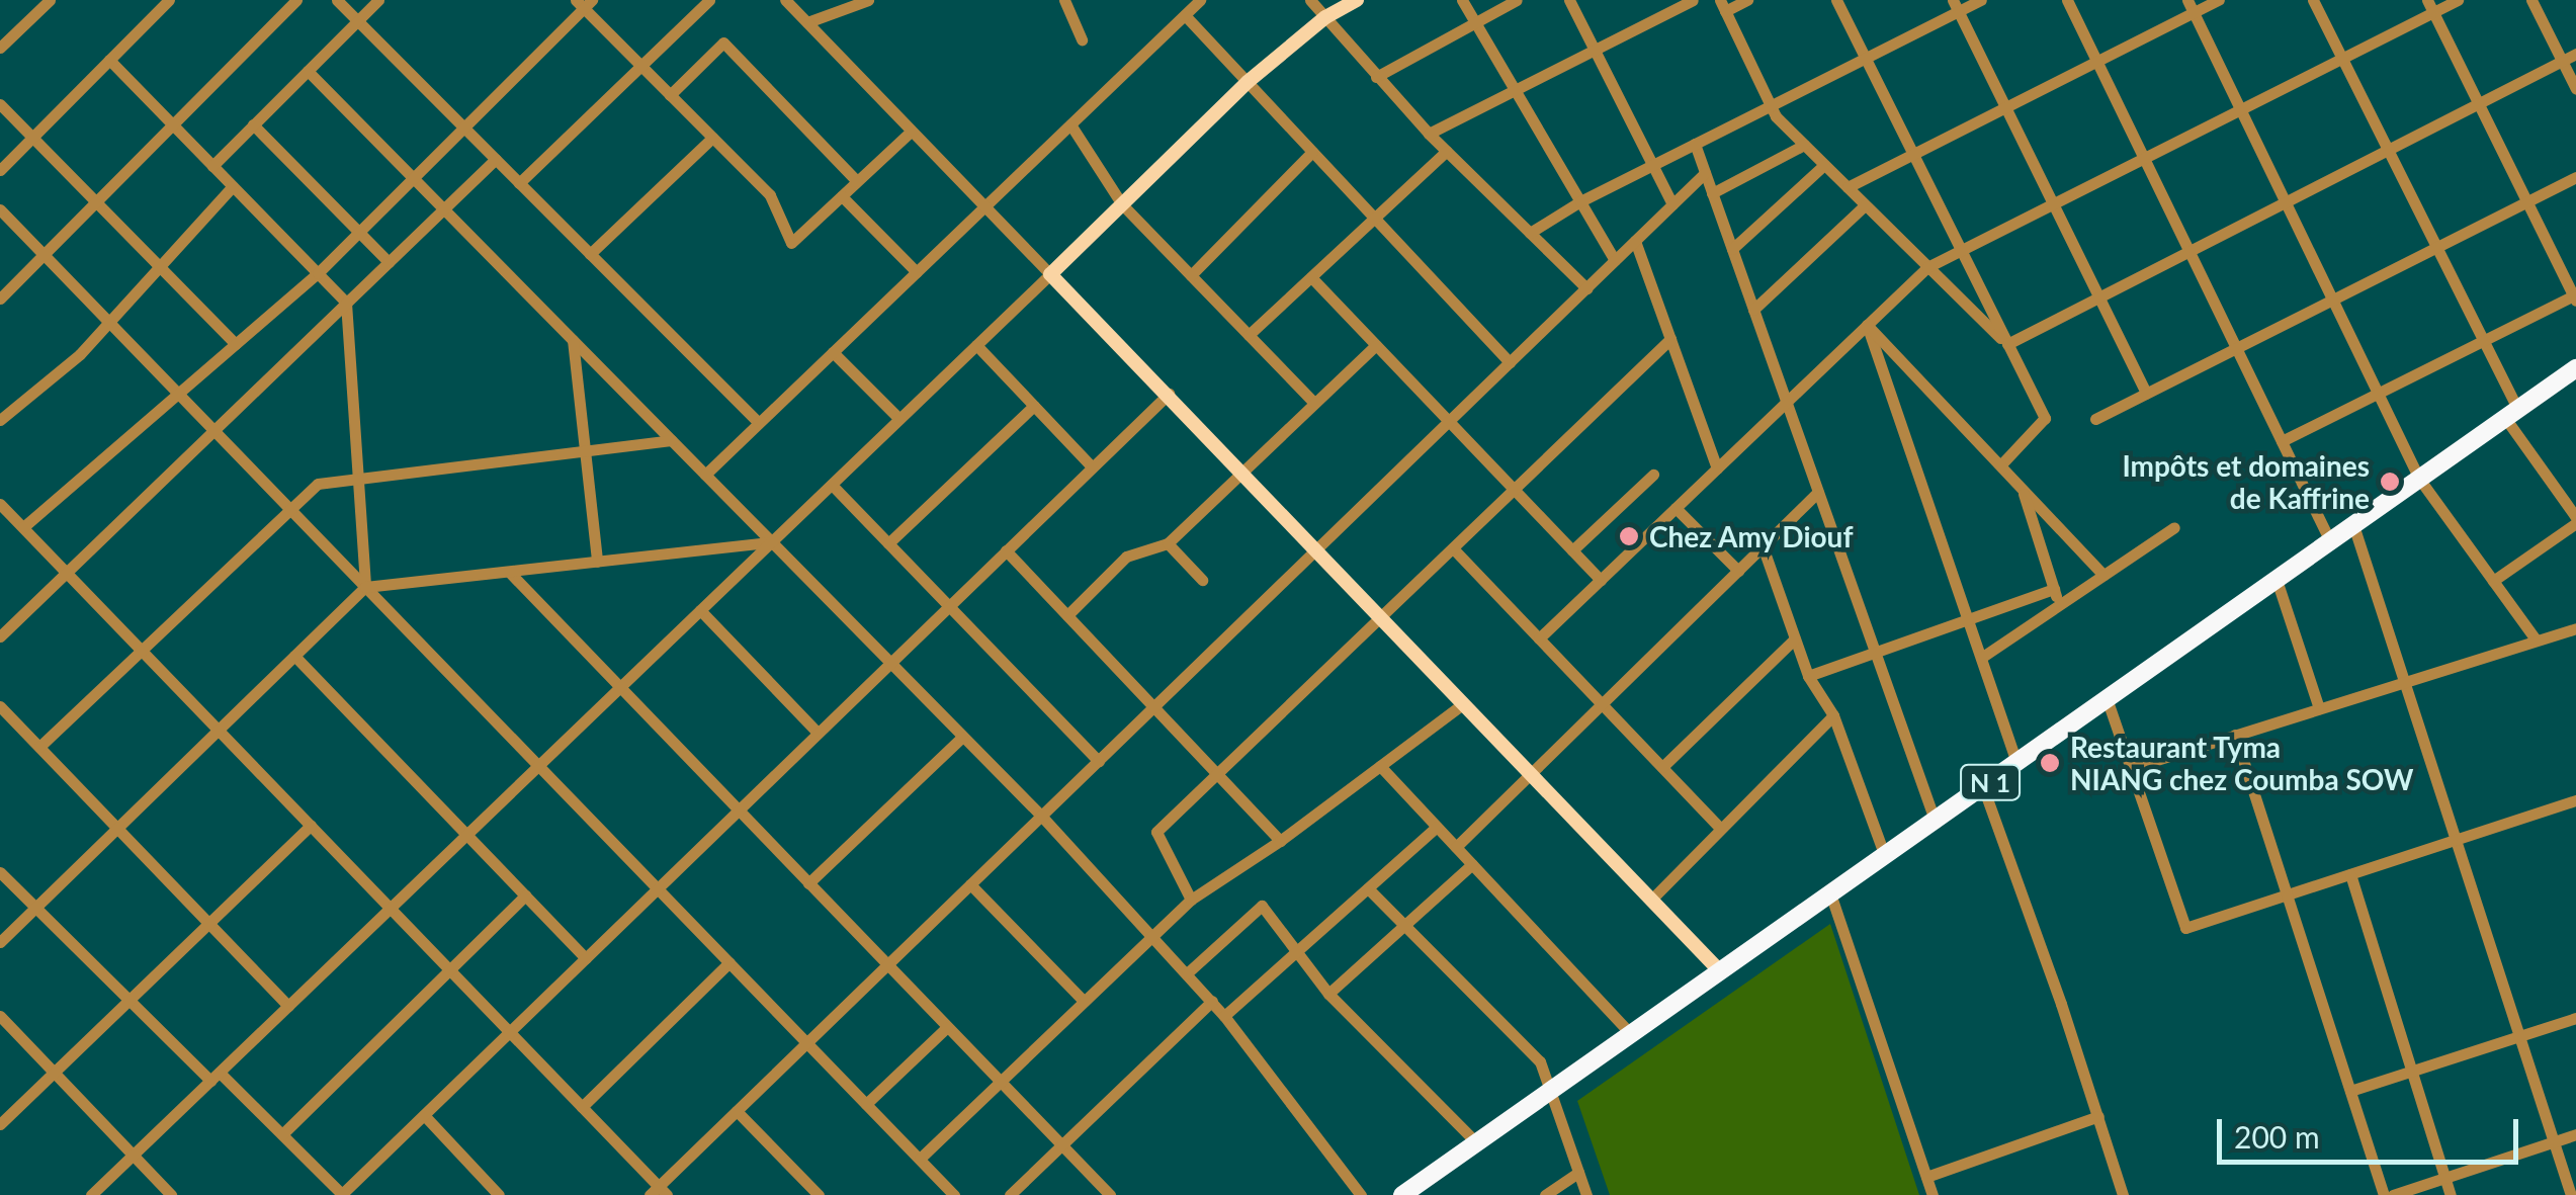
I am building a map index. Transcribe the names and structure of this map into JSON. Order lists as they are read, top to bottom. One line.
{"streets":{"highway":["N 1"]},"places":["Impôts et domaines de Kaffrine","Chez Amy Diouf","Restaurant Tyma NIANG chez Coumba SOW"],"scale_bar":"200 m"}
